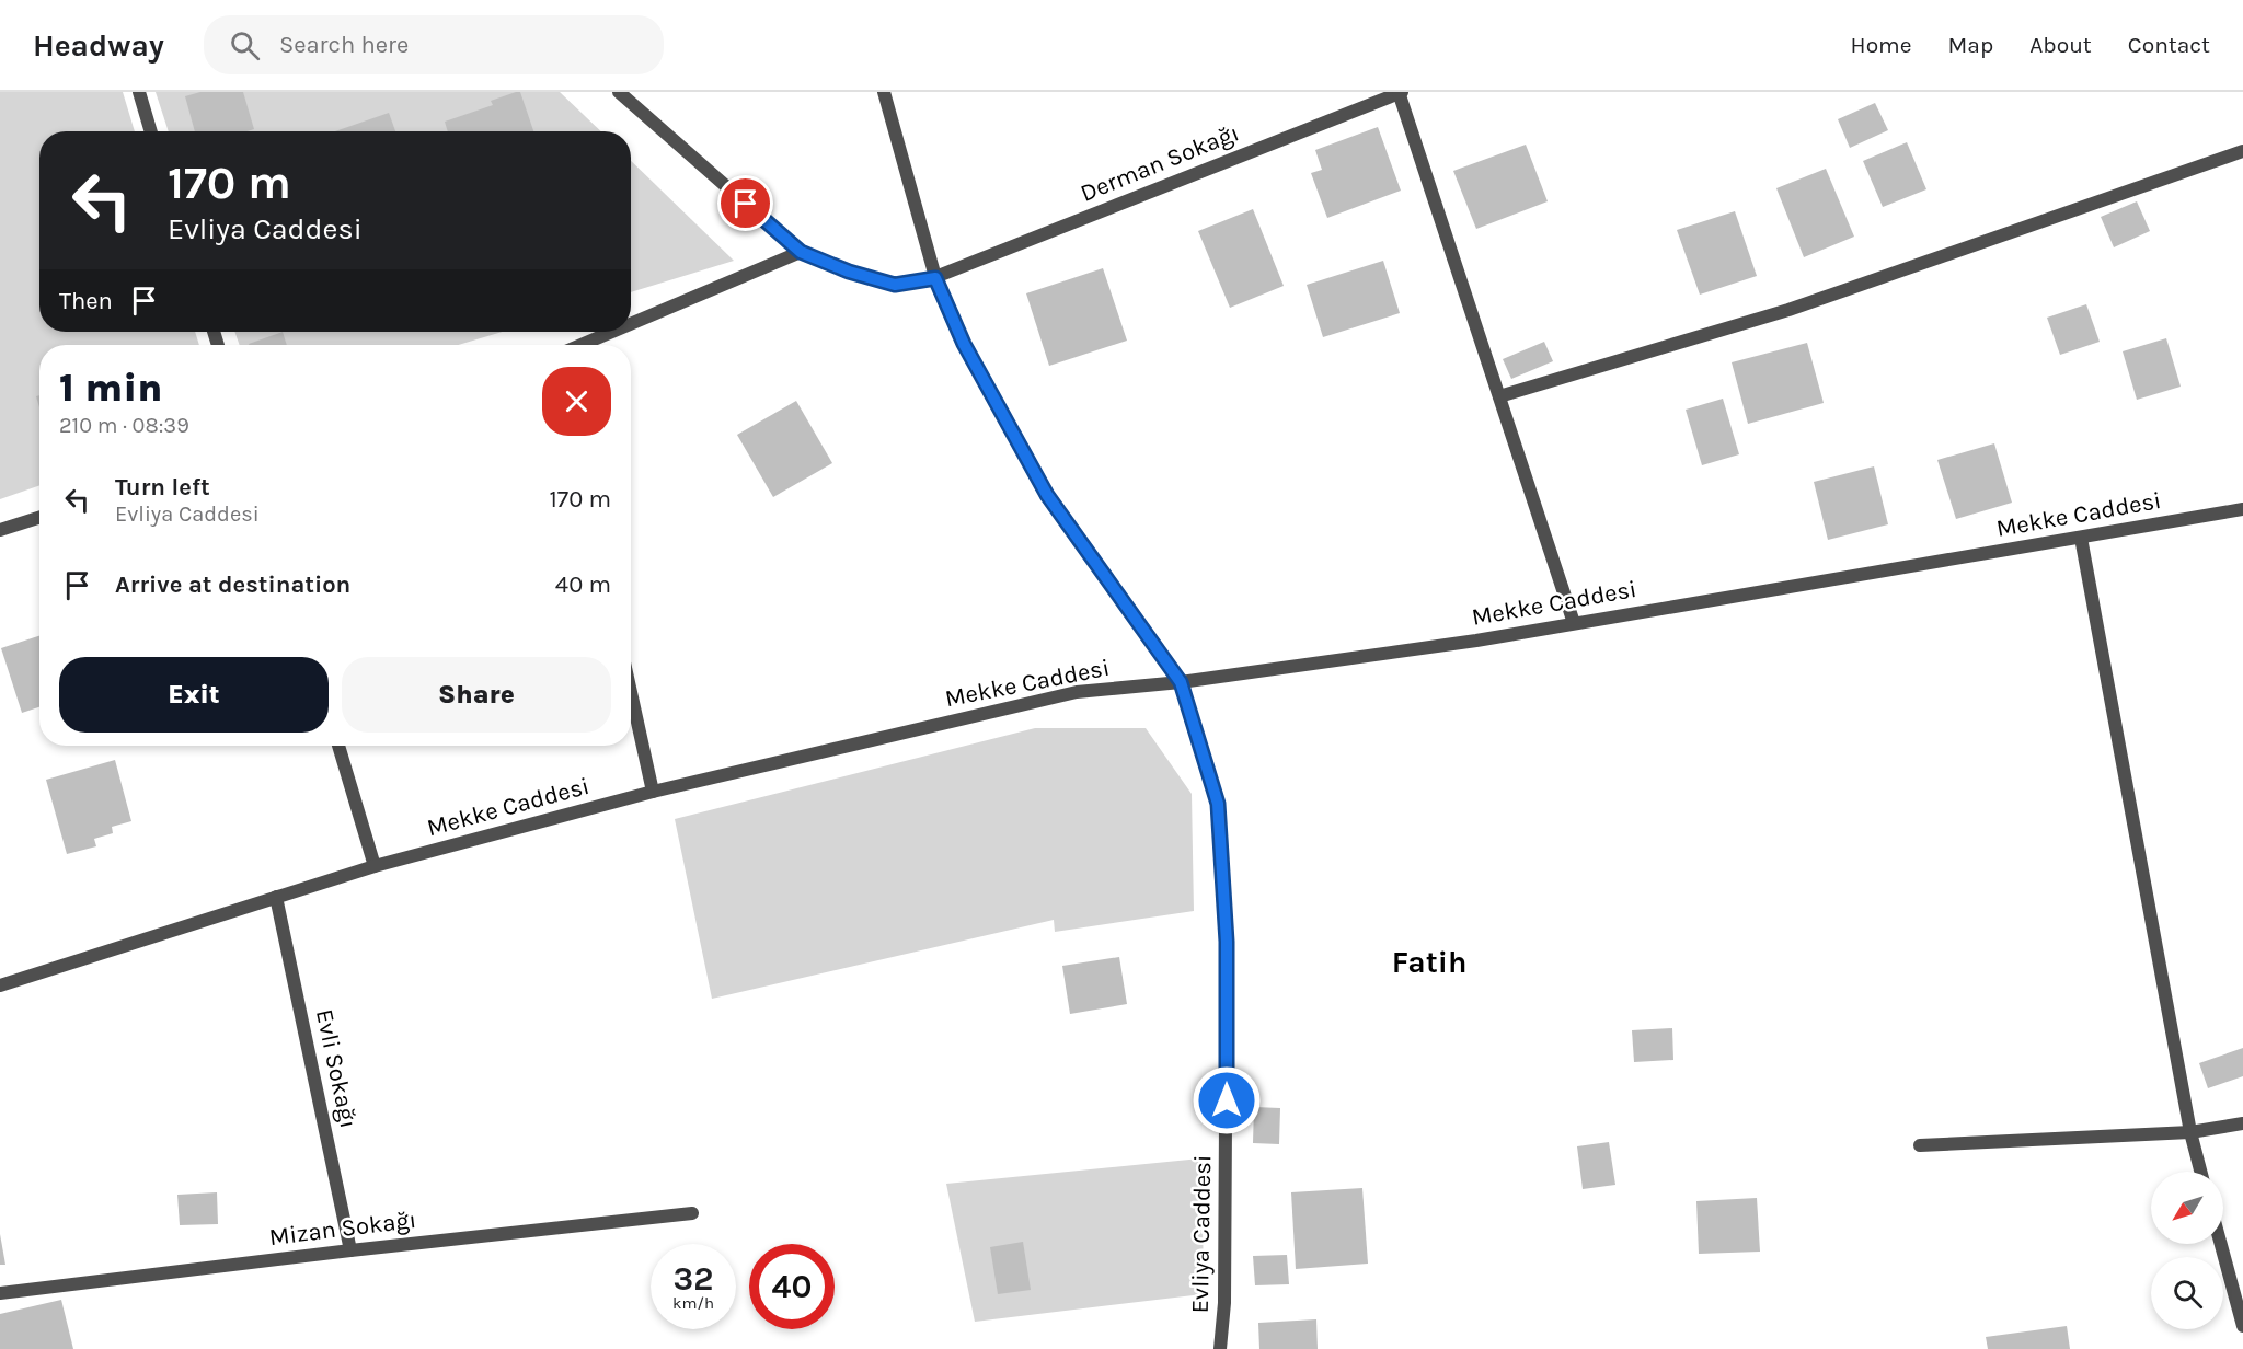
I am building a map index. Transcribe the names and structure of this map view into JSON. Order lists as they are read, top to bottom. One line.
{"streets":{"street":["Derman Sokağı","Mekke Caddesi","Evli Sokağı","Mizan Sokağı","Evliya Caddesi"]},"crossings":[["Derman Sokağı","Evliya Caddesi"],["Mekke Caddesi","Evli Sokağı"],["Mekke Caddesi","Evliya Caddesi"],["Evli Sokağı","Mizan Sokağı"]],"districts":["Fatih"],"north":"bottom left","page":{"header":"Headway","search":"Search here","nav":["Home","Map","About","Contact"],"turn":["170 m","Evliya Caddesi"],"then":"Then","heading":["1 min","210 m · 08:39"],"list":[{"name":"Turn left","note":"Evliya Caddesi","value":"170 m"},{"name":"Arrive at destination","value":"40 m"}],"buttons":["Exit","Share"],"speed":"32 km/h","limit":"40"}}
